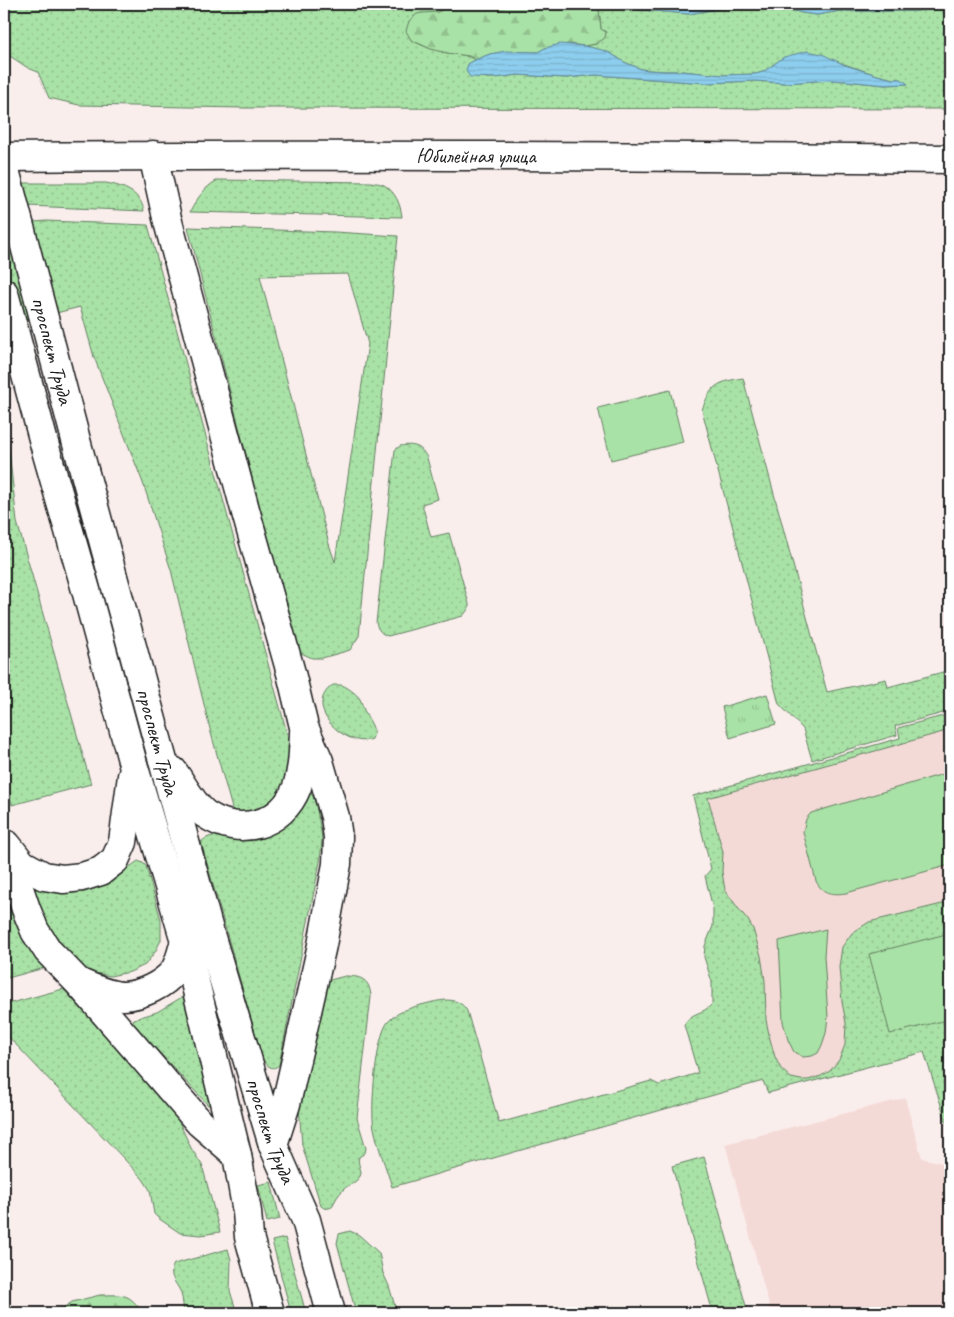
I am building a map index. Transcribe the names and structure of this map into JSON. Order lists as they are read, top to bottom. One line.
{"streets":{"main road":["Юбилейная улица","проспект Труда"]}}
